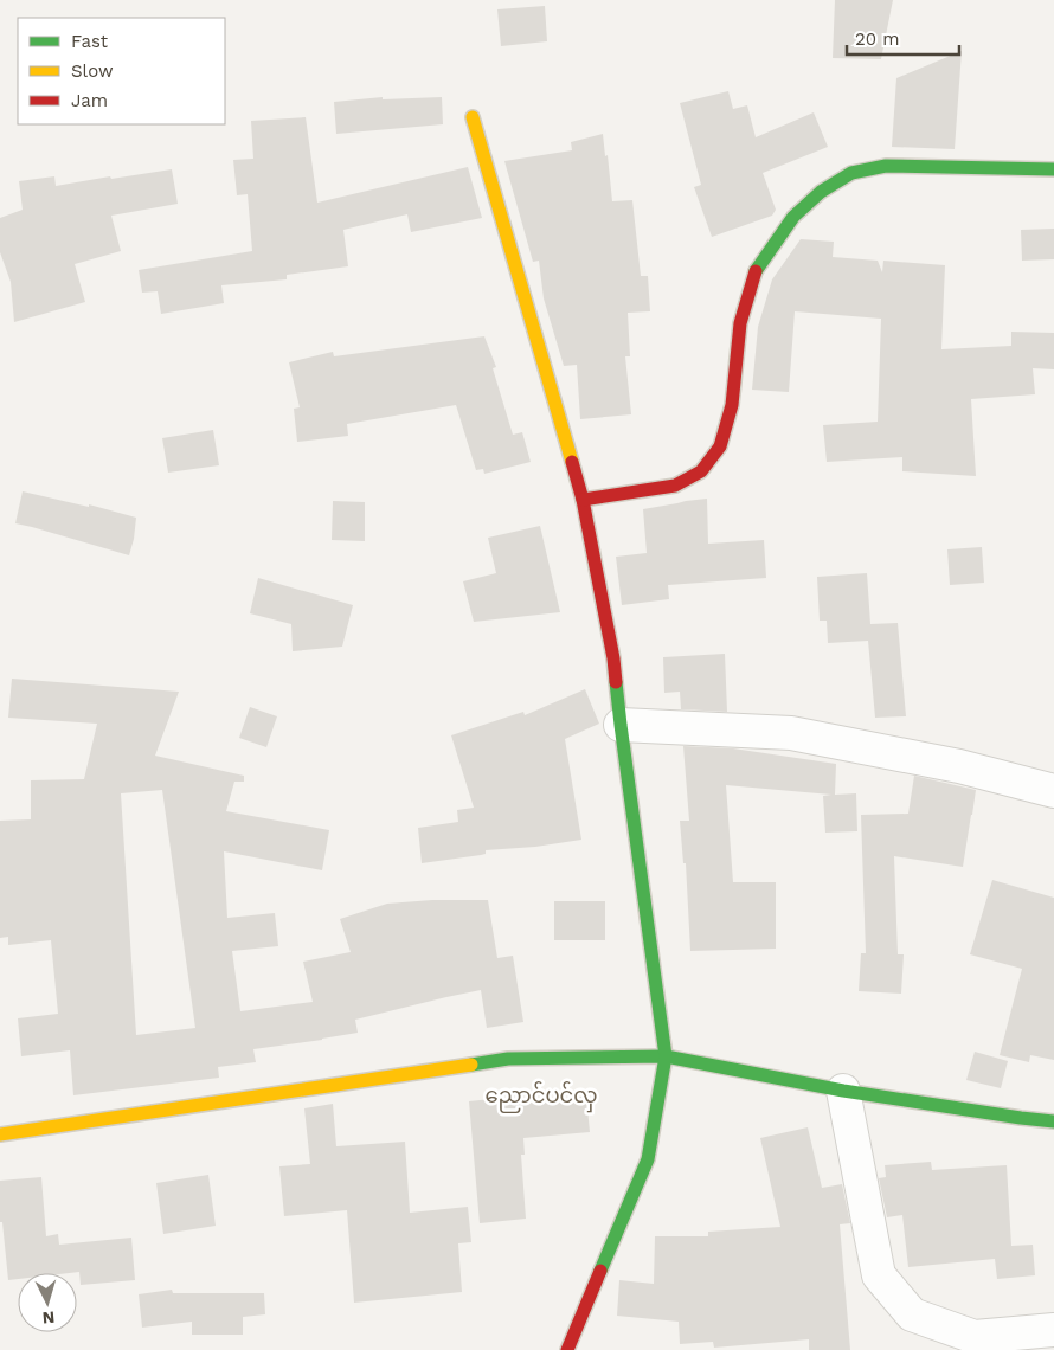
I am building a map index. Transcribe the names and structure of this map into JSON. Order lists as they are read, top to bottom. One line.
{"districts":["ညောင်ပင်လှ"],"legend":["Fast","Slow","Jam"],"scale_bar":"20 m","north":"bottom"}
